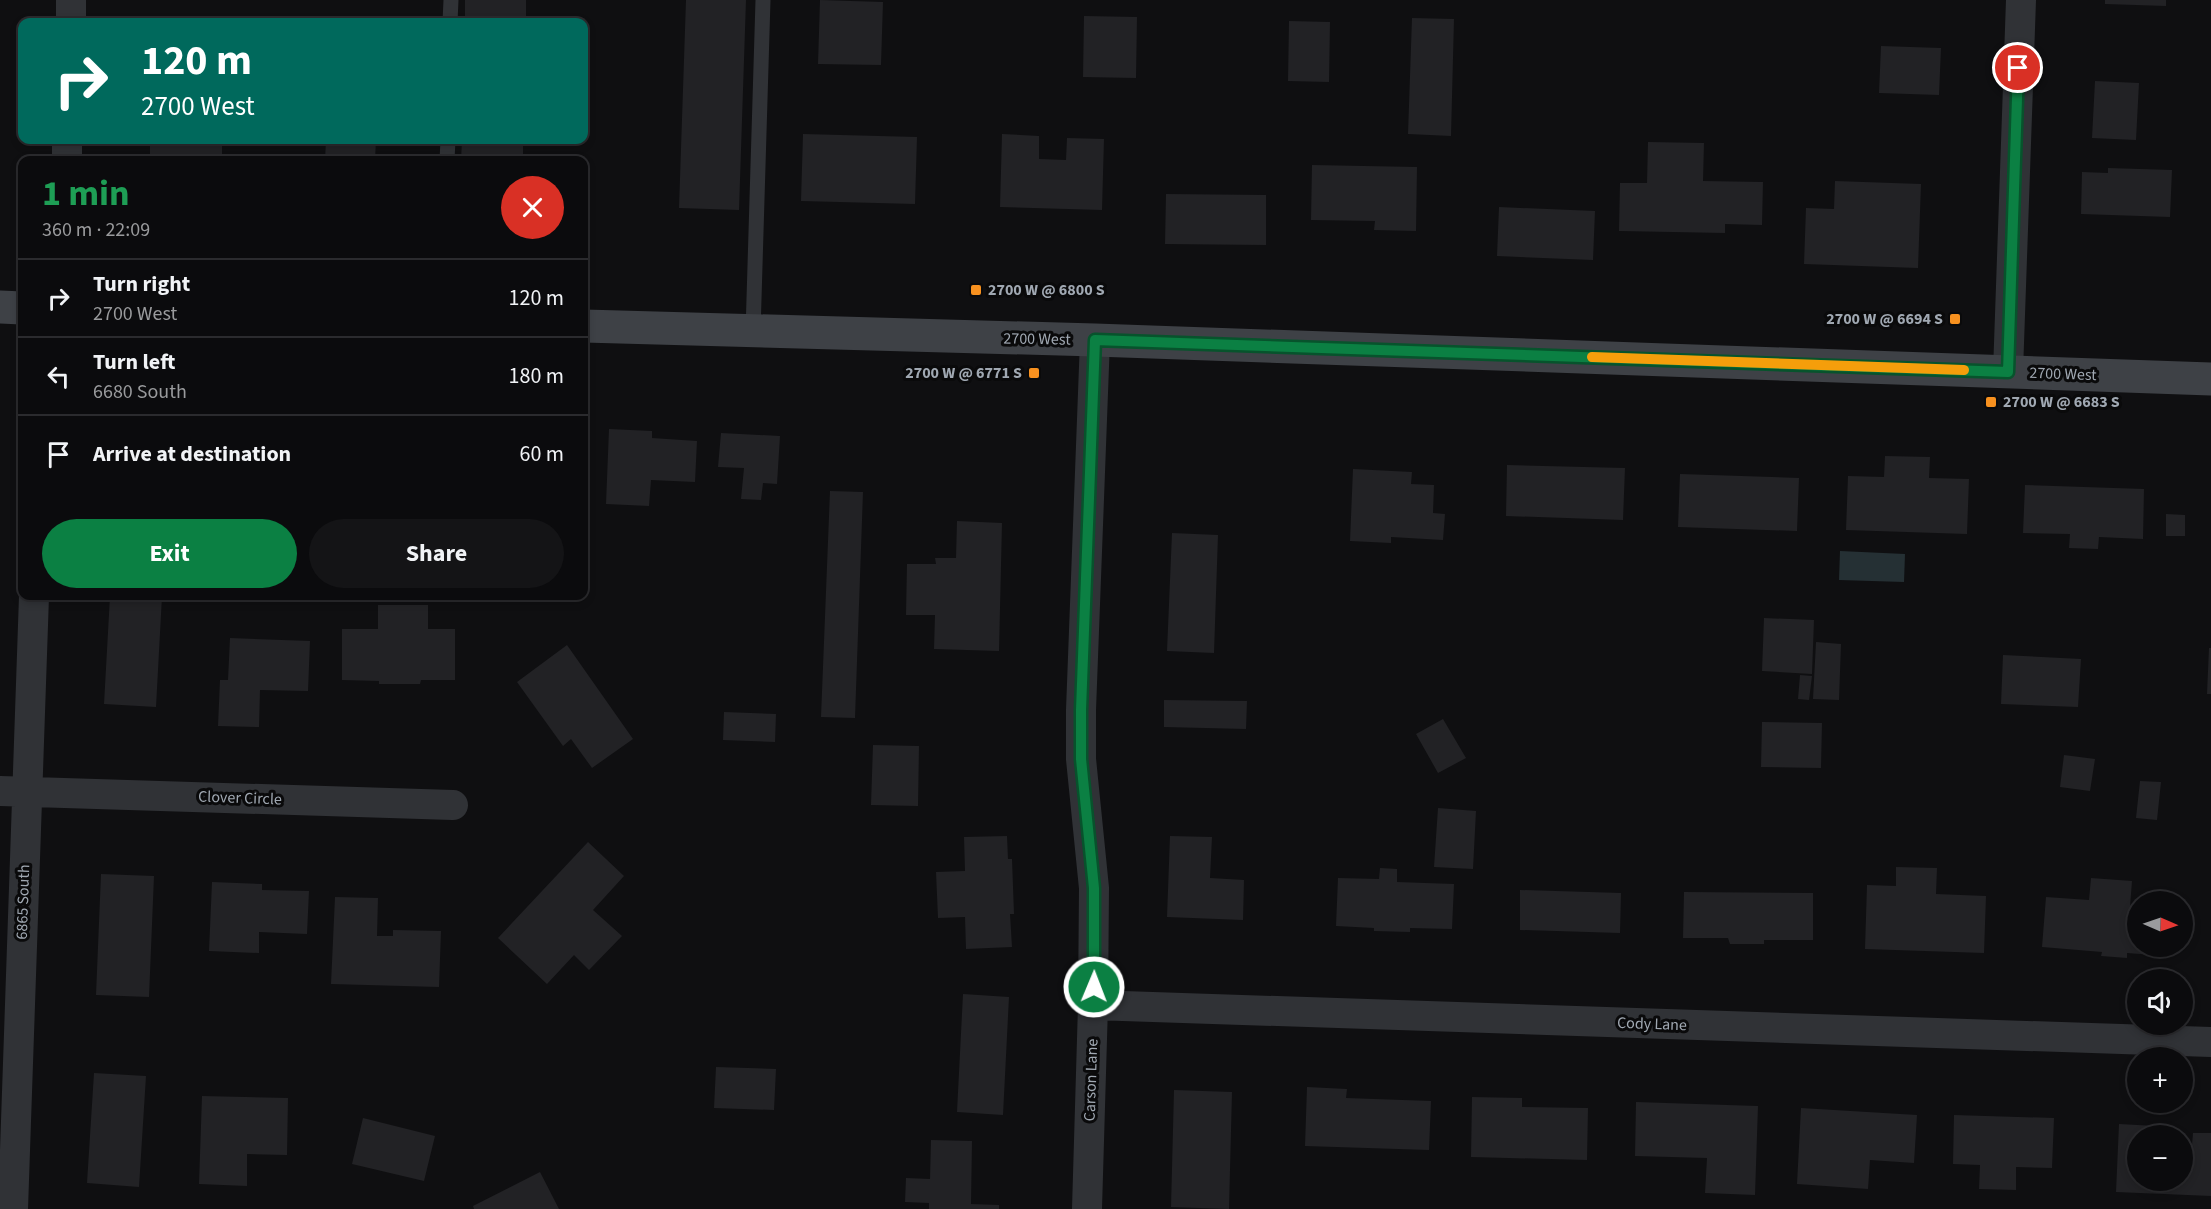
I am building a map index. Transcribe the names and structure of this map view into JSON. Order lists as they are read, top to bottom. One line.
{"streets":{"main road":["2700 West"],"street":["Clover Circle","6865 South","Cody Lane","Carson Lane"]},"crossings":[["2700 West","Carson Lane"],["Clover Circle","6865 South"],["Cody Lane","Carson Lane"]],"places":{"transit":["2700 W @ 6800 S","2700 W @ 6694 S","2700 W @ 6771 S","2700 W @ 6683 S"]},"north":"right","page":{"turn":["120 m","2700 West"],"heading":["1 min","360 m · 22:09"],"list":[{"name":"Turn right","note":"2700 West","value":"120 m"},{"name":"Turn left","note":"6680 South","value":"180 m"},{"name":"Arrive at destination","value":"60 m"}],"buttons":["Exit","Share"],"map_buttons":["+","−"]}}
